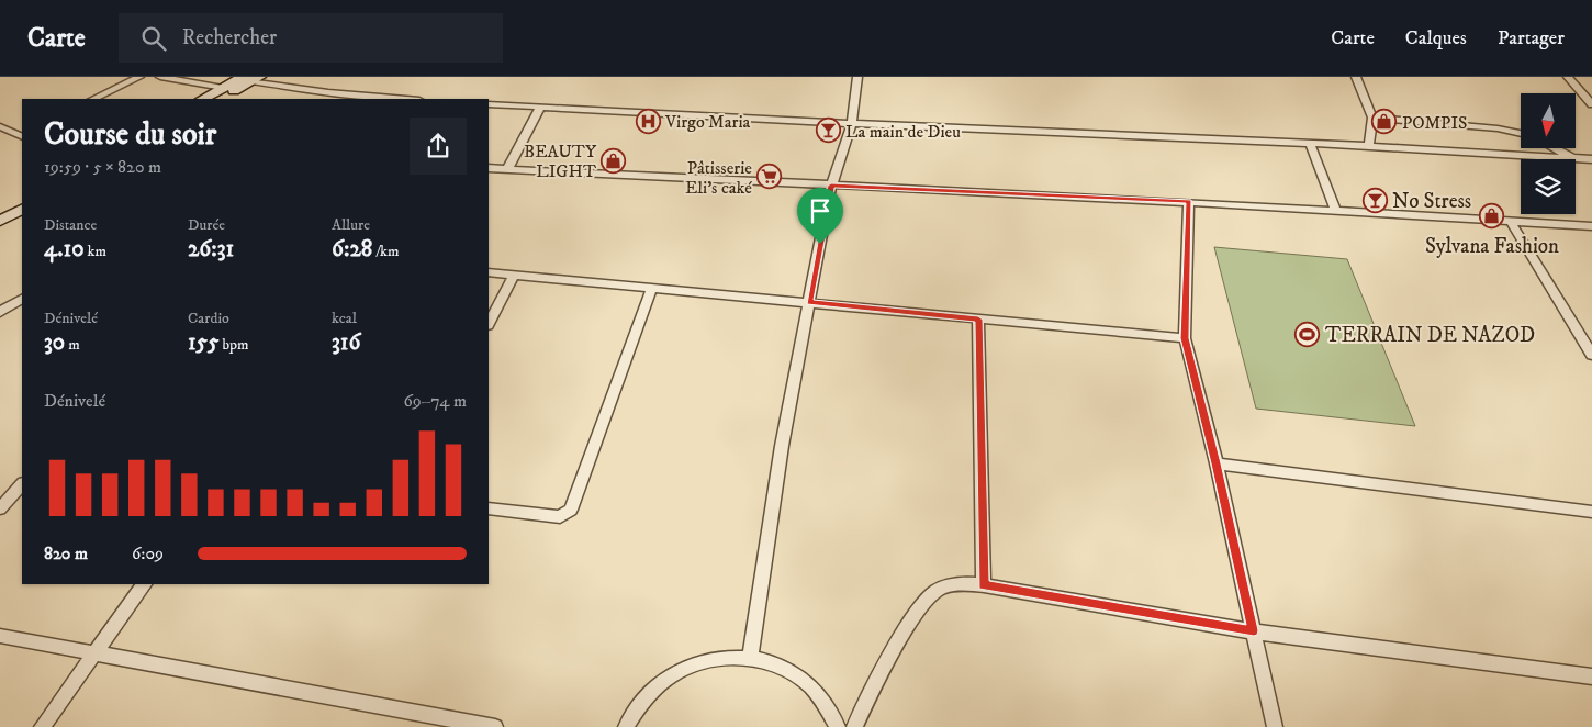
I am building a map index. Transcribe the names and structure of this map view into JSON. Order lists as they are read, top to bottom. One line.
{"places":{"hospital":["Virgo Maria"],"shop":["POMPIS","BEAUTY LIGHT","Sylvana Fashion"],"bar":["La main de Dieu","No Stress"],"supermarket":["Pâtisserie Eli's caké"],"sports":["TERRAIN DE NAZOD"]},"north":"bottom","page":{"header":"Carte","search":"Rechercher","nav":["Carte","Calques","Partager"],"heading":["Course du soir","19:59 · 5 × 820 m"],"stats":[["Distance","4.10 km"],["Durée","26:31"],["Allure","6:28 /km"],["Dénivelé","30 m"],["Cardio","155 bpm"],["kcal","316"]],"chart":["Dénivelé","69–74 m"],"list":[{"name":"820 m","note":"6:09"}]}}
